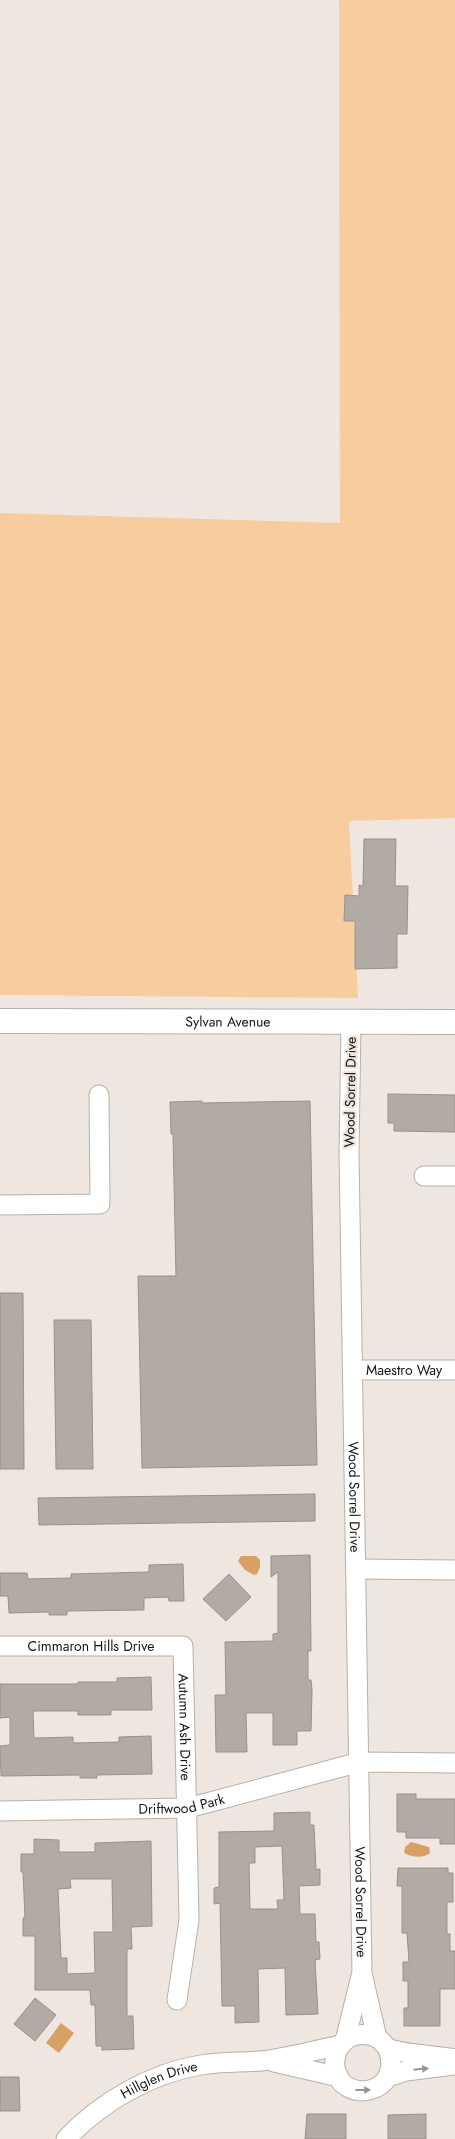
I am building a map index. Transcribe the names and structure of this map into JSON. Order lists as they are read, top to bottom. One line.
{"streets":{"main road":["Sylvan Avenue"],"street":["Wood Sorrel Drive","Maestro Way","Cimmaron Hills Drive","Autumn Ash Drive","Driftwood Park","Hillglen Drive"]},"crossings":[["Sylvan Avenue","Wood Sorrel Drive"],["Wood Sorrel Drive","Maestro Way"],["Wood Sorrel Drive","Driftwood Park"],["Wood Sorrel Drive","Hillglen Drive"],["Cimmaron Hills Drive","Autumn Ash Drive"],["Autumn Ash Drive","Driftwood Park"]]}
